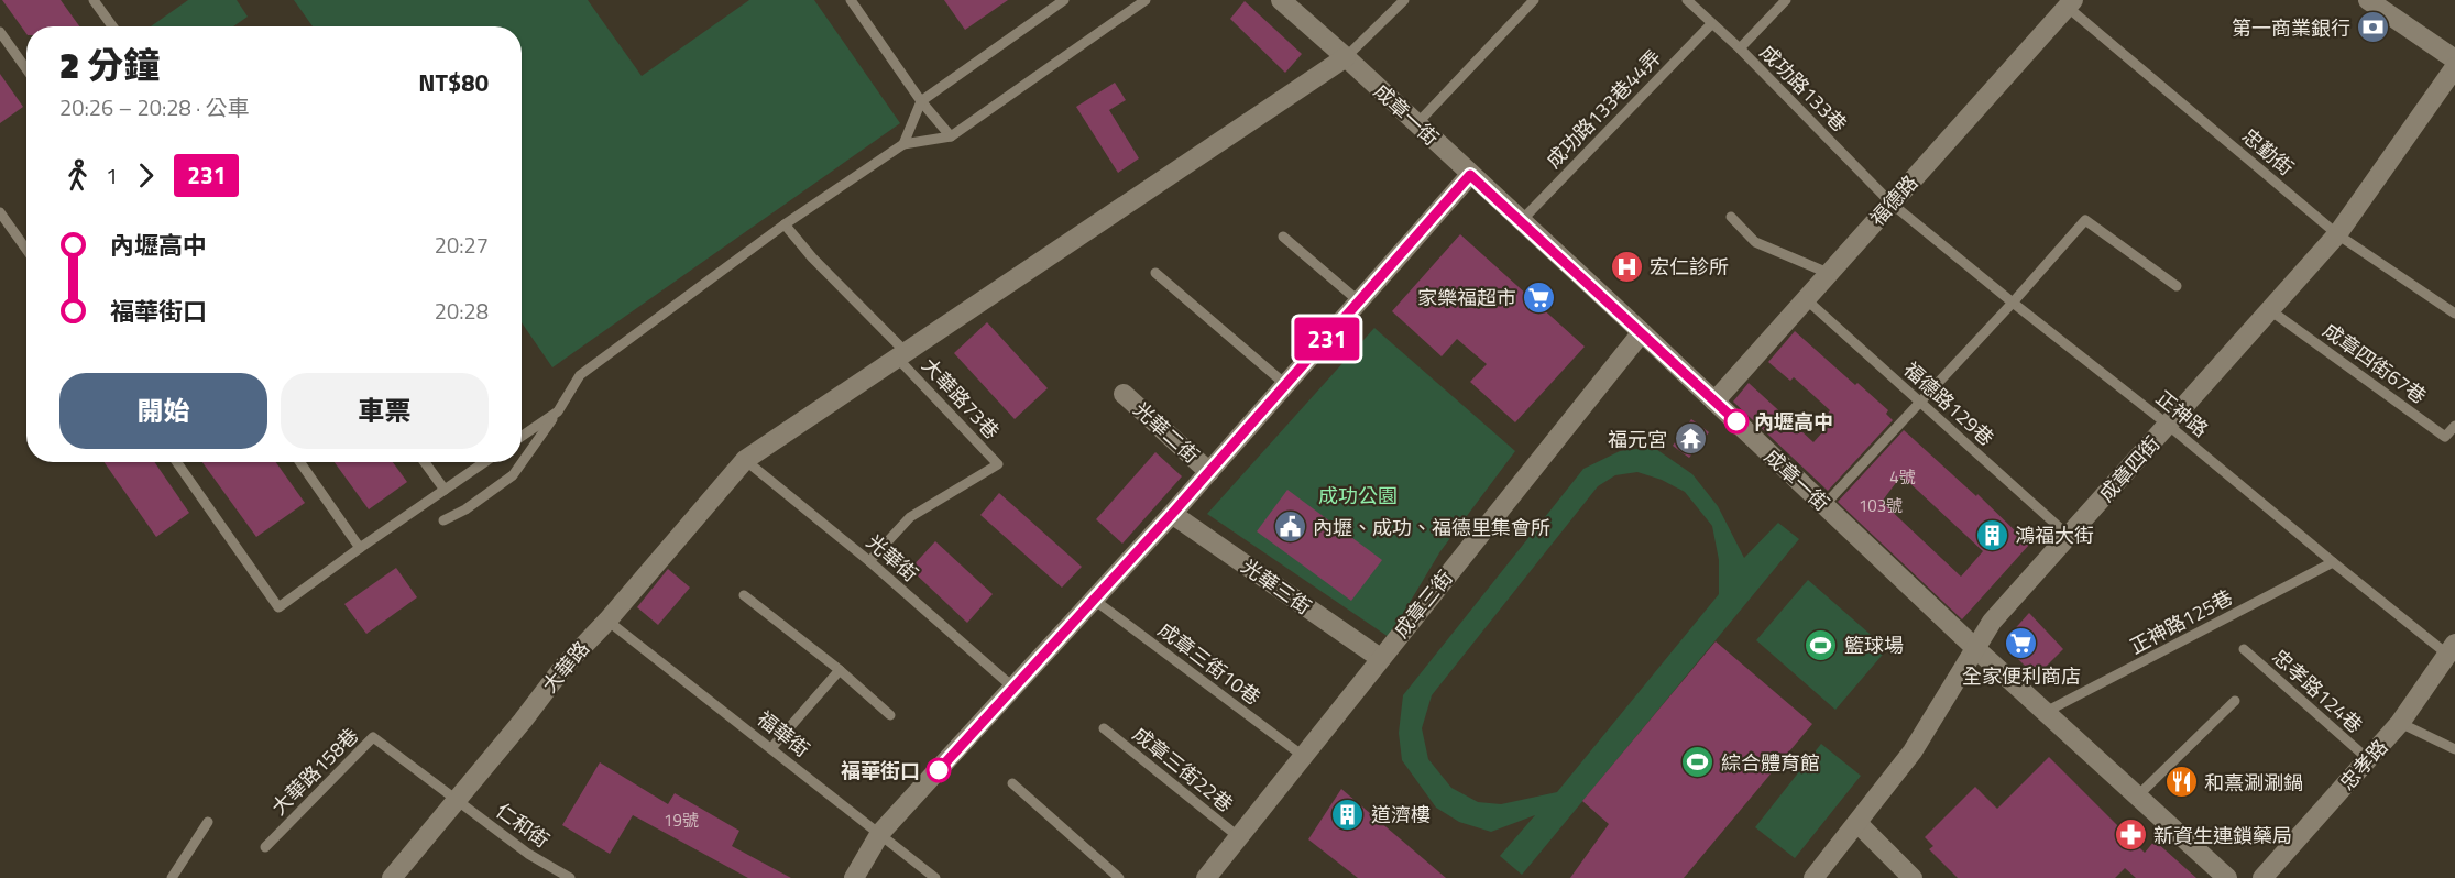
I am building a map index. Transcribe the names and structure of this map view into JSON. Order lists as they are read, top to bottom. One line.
{"streets":{"street":["成章一街","福德路","光華二街","成章四街","光華三街","成章三街","大華路","忠孝路"],"lane":["成功路133巷","成功路133巷44弄","忠勤街","成章四街67巷","大華路73巷","福德路129巷","正神路","光華街","正神路125巷","成章三街10巷","忠孝路124巷","福華街","成章三街22巷","大華路158巷","仁和街"]},"crossings":[["成功路133巷","成功路133巷44弄"],["成功路133巷","福德路"],["成功路133巷","正神路"],["成功路133巷44弄","成章一街"],["成章一街","福德路"],["成章一街","成章四街"],["成章一街","成章三街"],["成章一街","正神路125巷"],["成章一街","大華路"],["忠勤街","福德路"],["忠勤街","成章四街"],["福德路","福德路129巷"],["福德路","正神路"],["成章四街67巷","成章四街"],["大華路73巷","光華街"],["大華路73巷","大華路"],["福德路129巷","成章四街"],["正神路","成章四街"],["正神路","正神路125巷"],["正神路","忠孝路"],["光華街","大華路"],["光華三街","成章三街"],["成章三街","成章三街10巷"],["成章三街","成章三街22巷"],["大華路","福華街"],["大華路","大華路158巷"],["大華路","仁和街"],["忠孝路124巷","忠孝路"],["大華路158巷","仁和街"]],"parks":["成功公園"],"places":{"bank":["第一商業銀行"],"hospital":["宏仁診所"],"supermarket":["家樂福超市","全家便利商店"],"other":["內壢高中","福華街口"],"temple":["福元宮"],"public building":["內壢、成功、福德里集會所"],"building":["鴻福大街","道濟樓"],"sports":["籃球場","綜合體育館"],"restaurant":["和熹涮涮鍋"],"pharmacy":["新資生連鎖藥局"]},"lines":["bus line 231"],"house_numbers":["4號","103號","19號"],"page":{"on_map":"231","heading":["2 分鐘","20:26 – 20:28 · 公車","NT$80"],"legs":["1","231"],"list":[{"name":"內壢高中","value":"20:27"},{"name":"福華街口","value":"20:28"}],"buttons":["開始","車票"]}}
